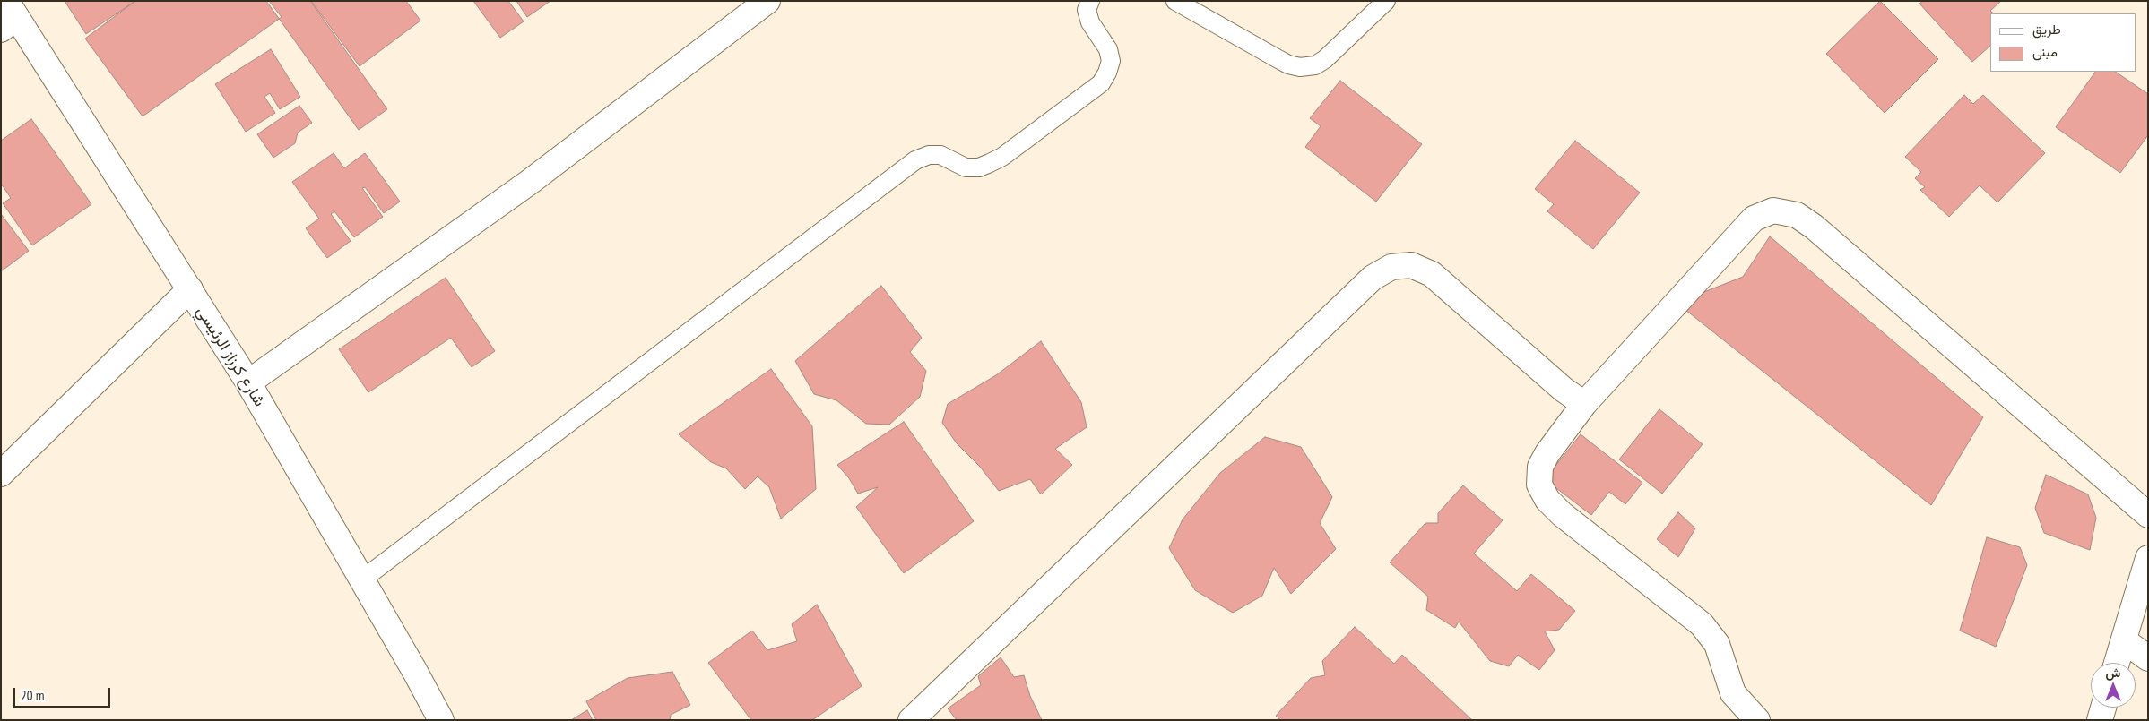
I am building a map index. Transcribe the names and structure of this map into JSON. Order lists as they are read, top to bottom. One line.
{"streets":{"street":["شارع كرزاز الرئيسي"]},"legend":["طريق","مبنى"],"scale_bar":"20 m","north":"top"}
